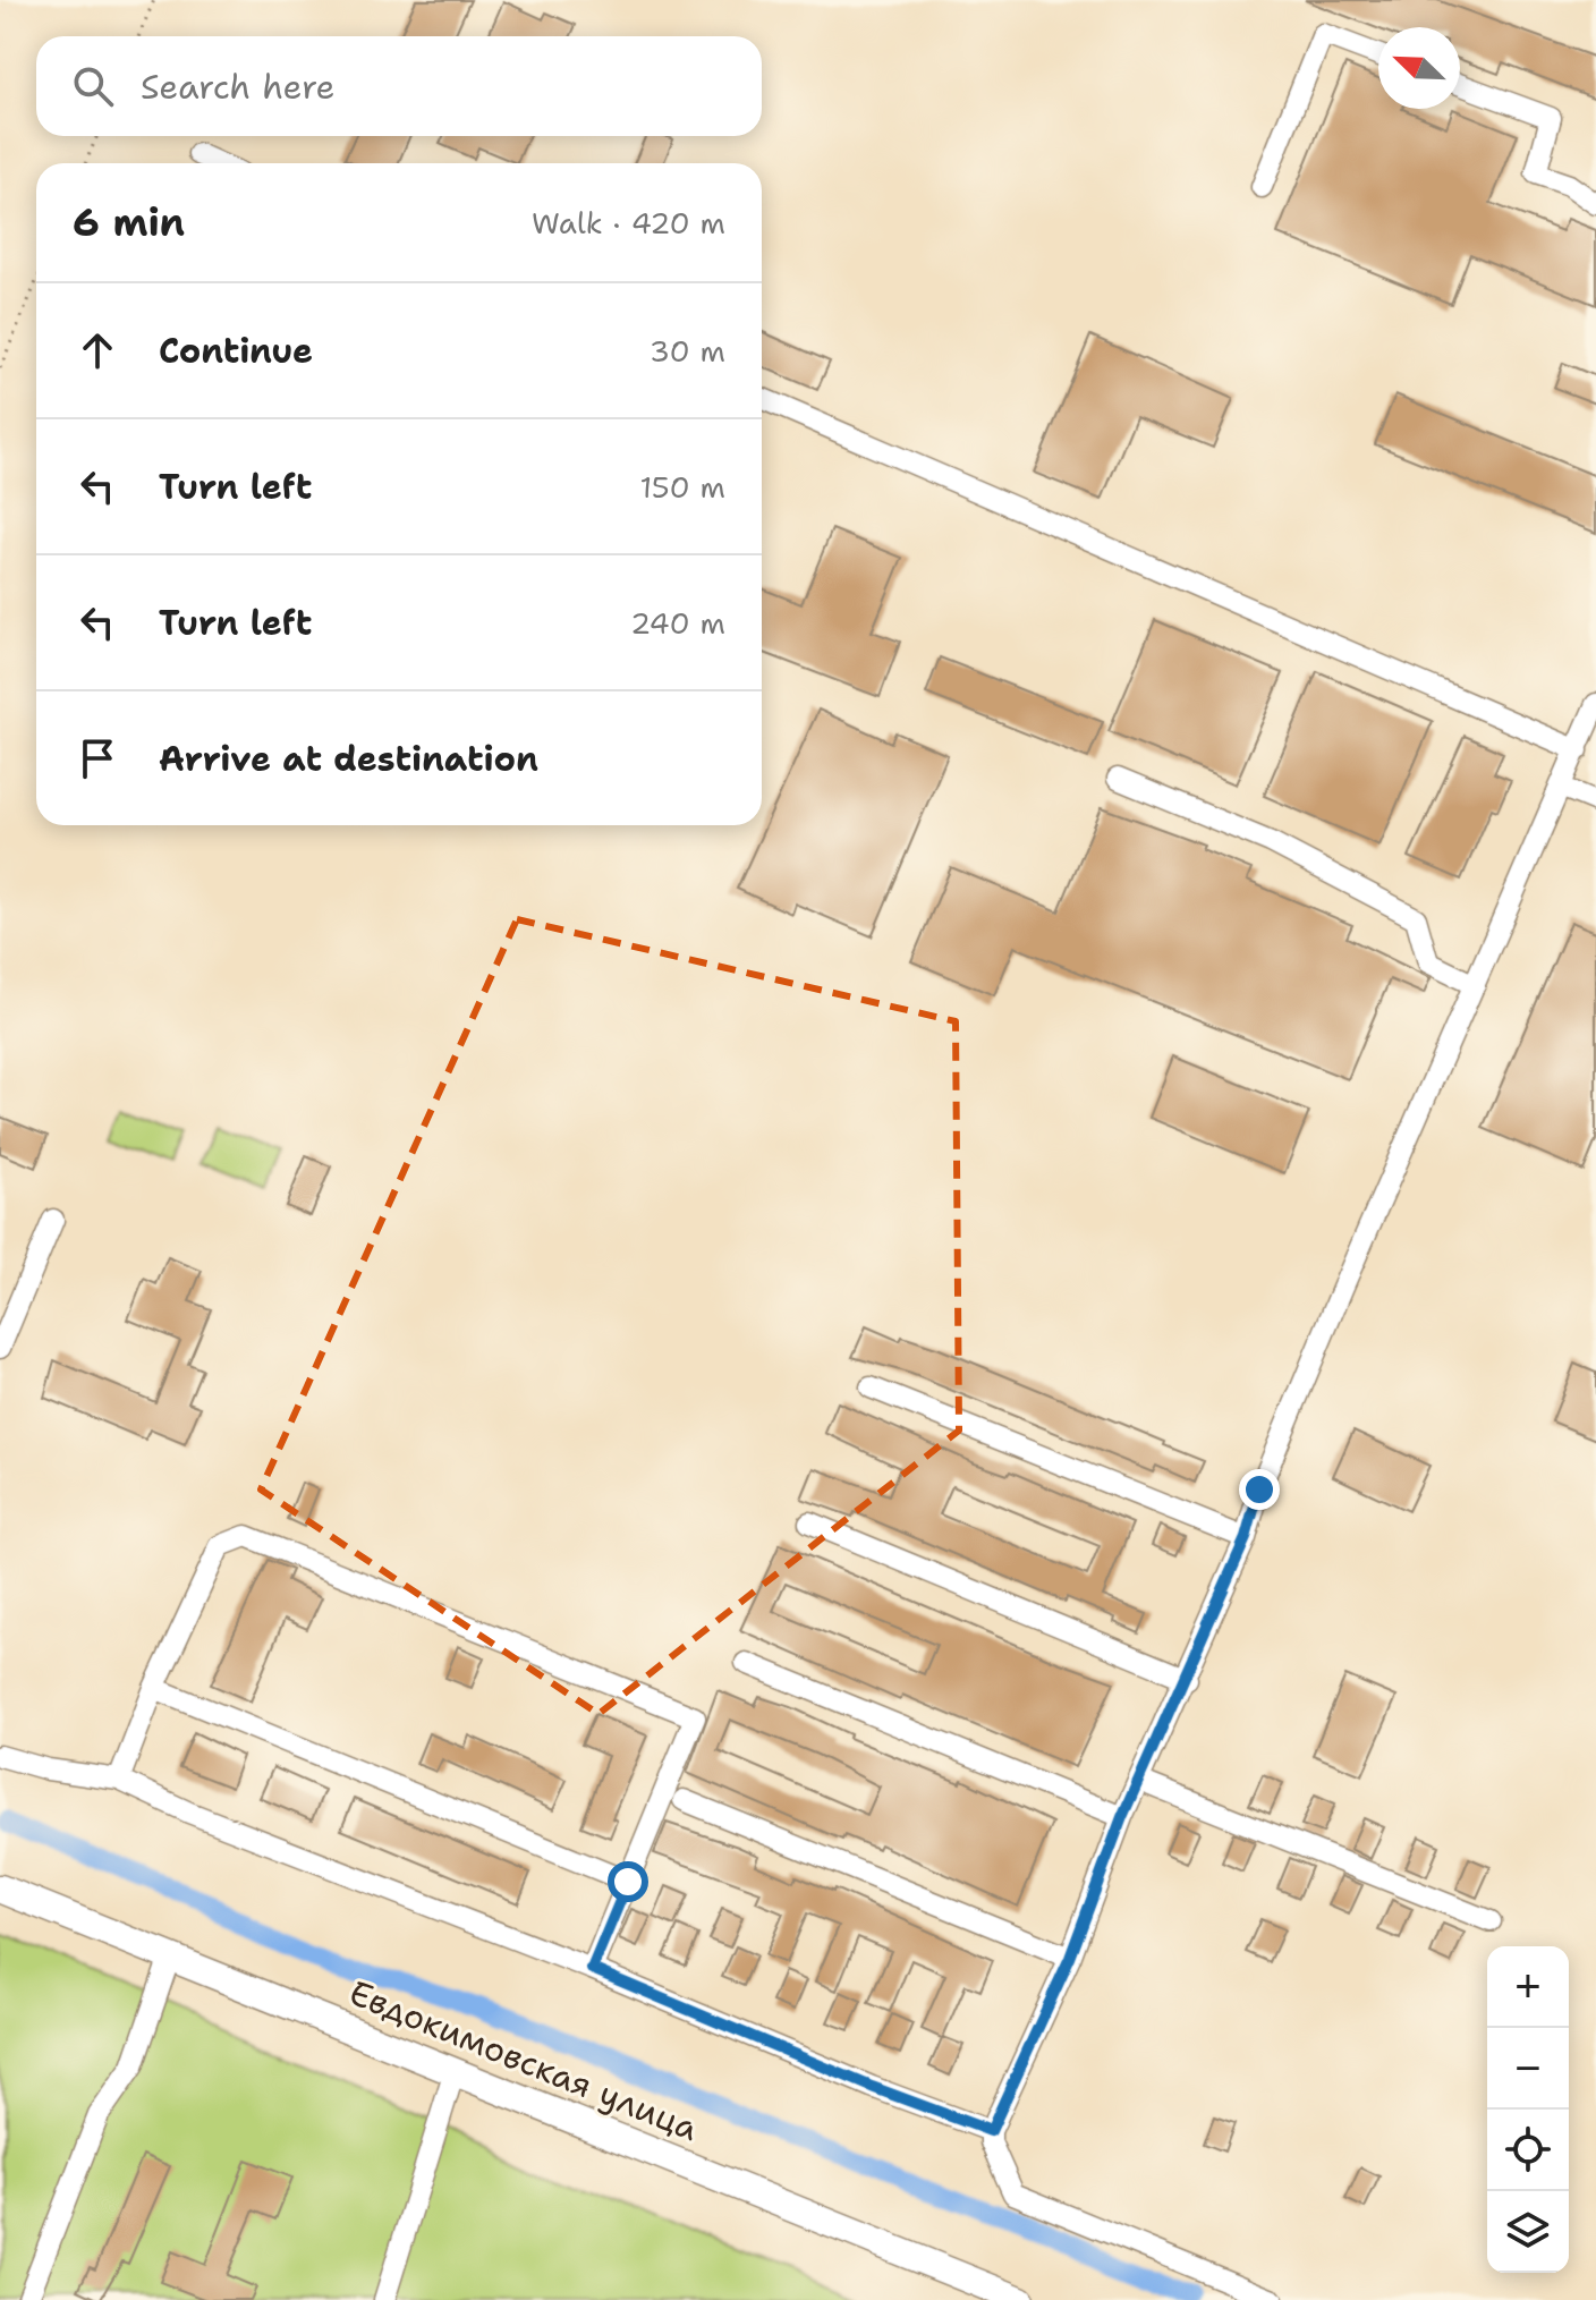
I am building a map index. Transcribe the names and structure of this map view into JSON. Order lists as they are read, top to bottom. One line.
{"streets":{"main road":["Евдокимовская улица"]},"north":"top left","page":{"search":"Search here","heading":["6 min","Walk · 420 m"],"list":[["Continue","30 m"],["Turn left","150 m"],["Turn left","240 m"],"Arrive at destination"],"map_buttons":["+","−"]}}
